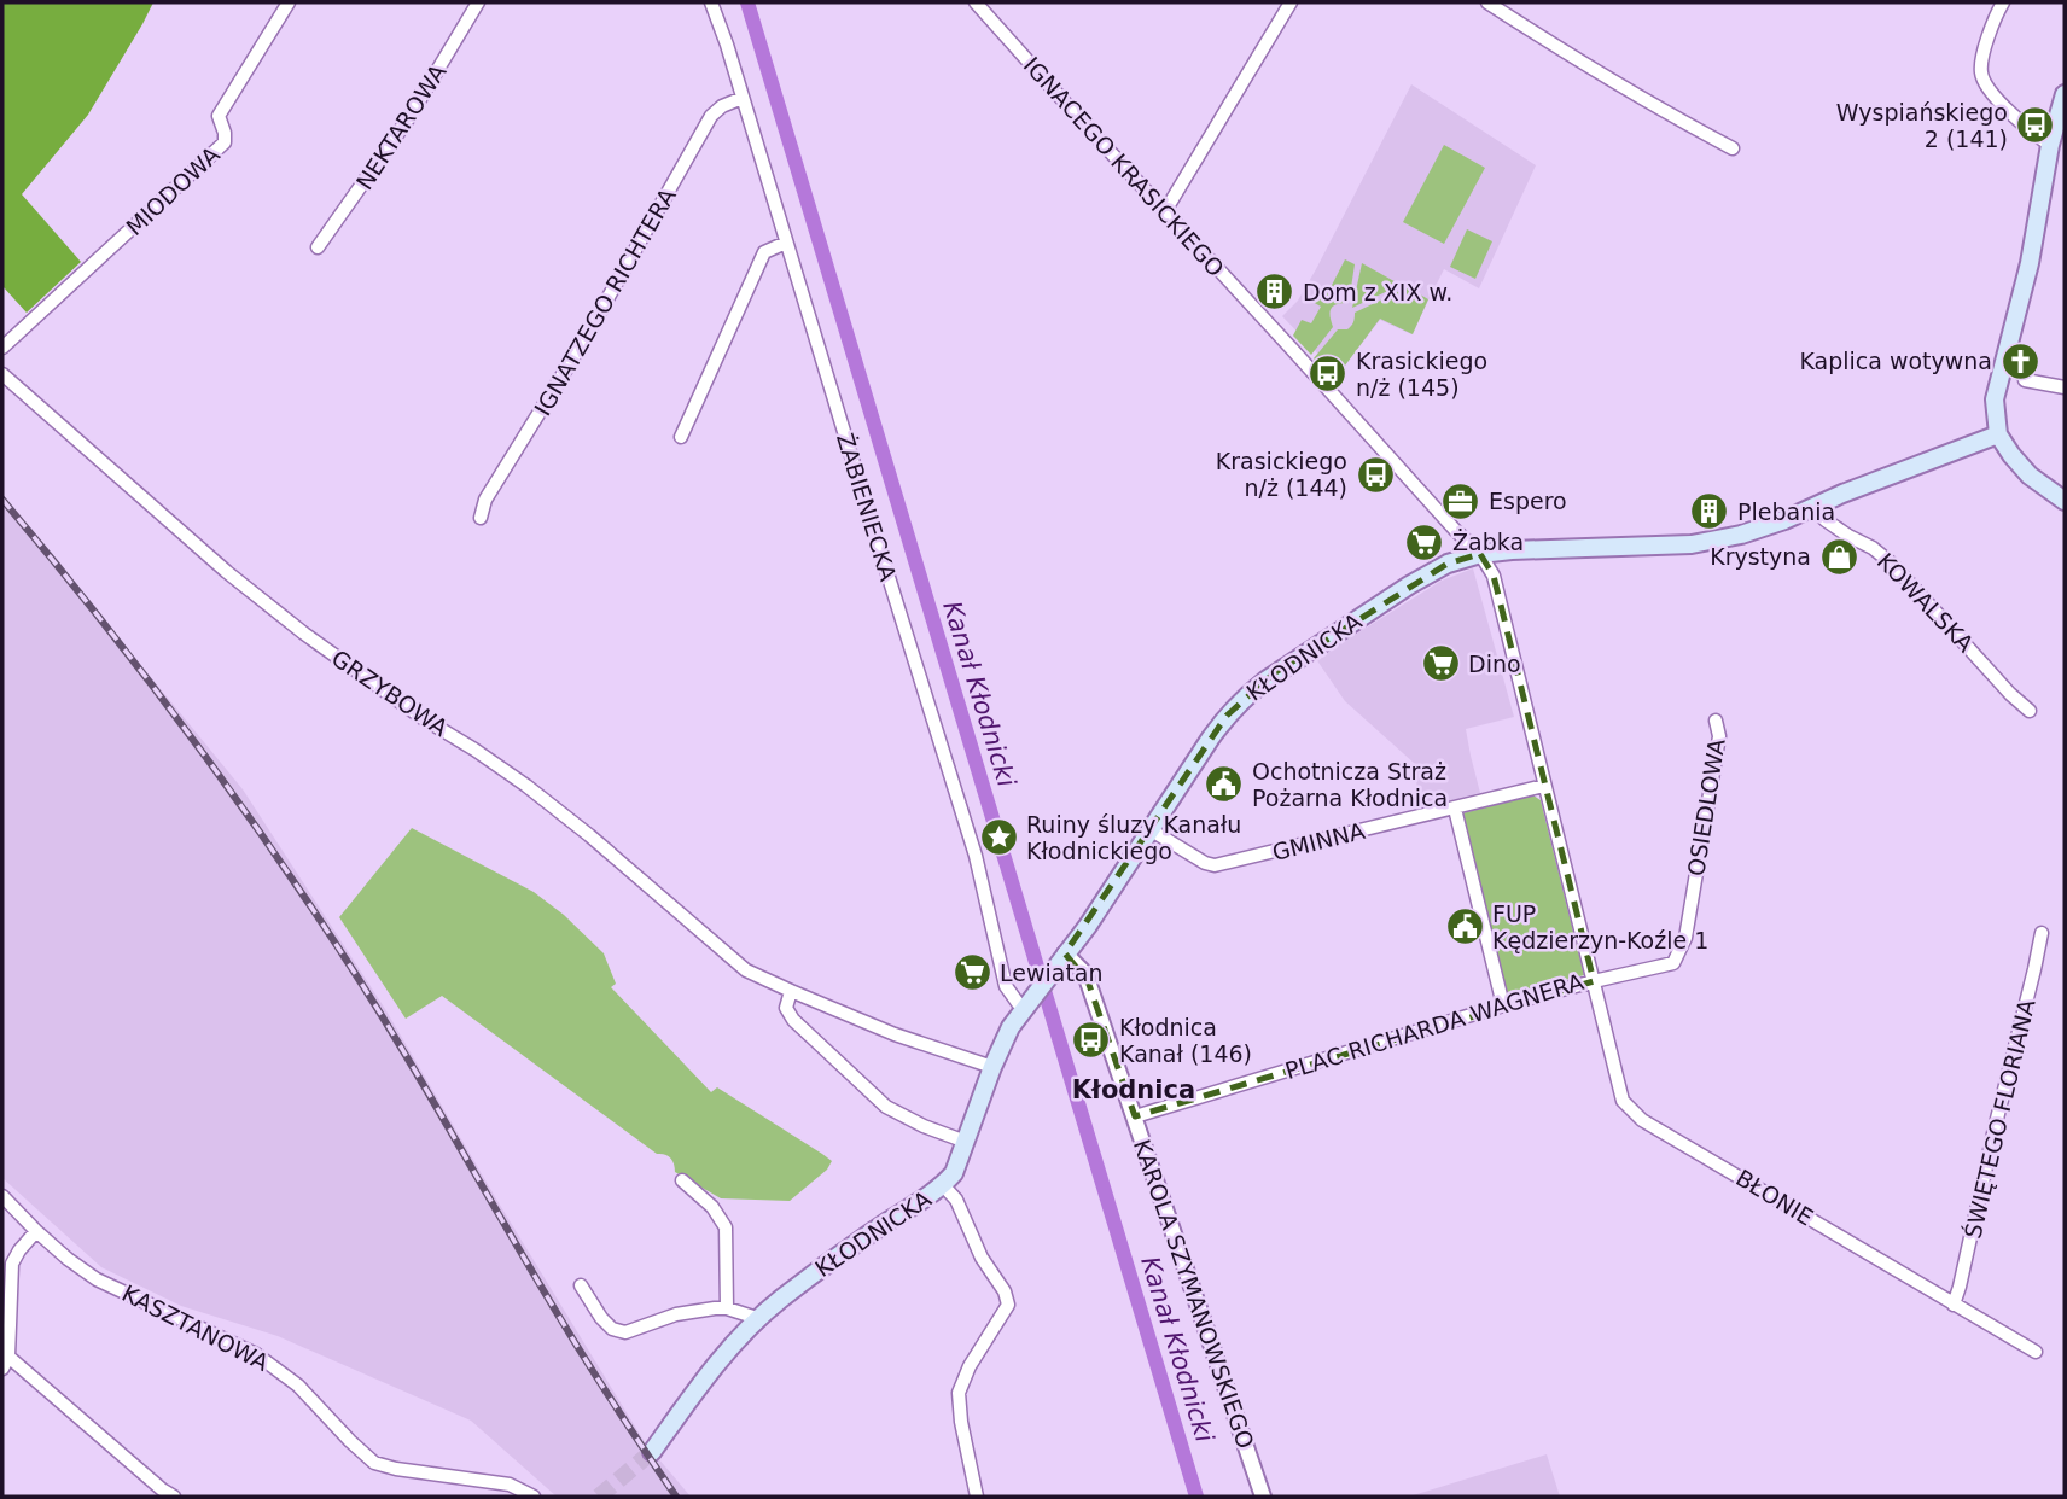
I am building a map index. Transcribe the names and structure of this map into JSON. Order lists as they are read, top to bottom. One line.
{"streets":{"main road":["KŁODNICKA"],"street":["NEKTAROWA","IGNACEGO KRASICKIEGO","MIODOWA","IGNATZEGO RICHTERA","ŻABIENIECKA","KOWALSKA","GRZYBOWA","OSIEDLOWA","GMINNA","PLAC RICHARDA WAGNERA","ŚWIĘTEGO FLORIANA","BŁONIE","KAROLA SZYMANOWSKIEGO","KASZTANOWA"]},"crossings":[["IGNACEGO KRASICKIEGO","KŁODNICKA"],["IGNATZEGO RICHTERA","ŻABIENIECKA"],["ŻABIENIECKA","KŁODNICKA"],["KOWALSKA","KŁODNICKA"],["KŁODNICKA","GRZYBOWA"],["KŁODNICKA","GMINNA"],["KŁODNICKA","KAROLA SZYMANOWSKIEGO"],["OSIEDLOWA","PLAC RICHARDA WAGNERA"],["OSIEDLOWA","BŁONIE"],["GMINNA","PLAC RICHARDA WAGNERA"],["PLAC RICHARDA WAGNERA","BŁONIE"],["PLAC RICHARDA WAGNERA","KAROLA SZYMANOWSKIEGO"],["ŚWIĘTEGO FLORIANA","BŁONIE"]],"districts":["Kłodnica"],"water":["Kanał Kłodnicki"],"places":{"bus stop":["Wyspiańskiego 2 (141)","Krasickiego n/ż (145)","Krasickiego n/ż (144)","Kłodnica Kanał (146)"],"building":["Dom z XIX w.","Plebania"],"church":["Kaplica wotywna"],"office":["Espero"],"supermarket":["Żabka","Dino","Lewiatan"],"shop":["Krystyna"],"public building":["Ochotnicza Straż Pożarna Kłodnica","FUP Kędzierzyn-Koźle 1"],"place":["Ruiny śluzy Kanału Kłodnickiego"]}}
